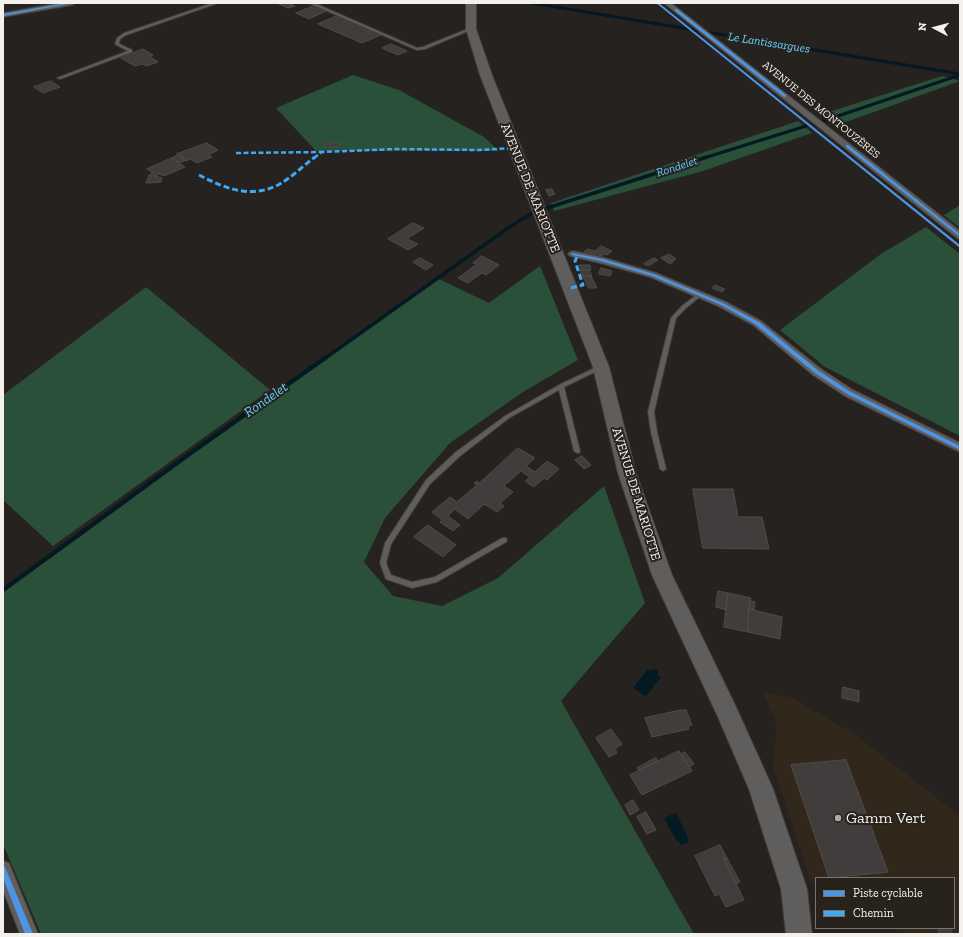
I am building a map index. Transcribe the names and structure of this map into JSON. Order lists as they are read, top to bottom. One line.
{"streets":{"main road":["AVENUE DE MARIOTTE"],"street":["AVENUE DES MONTOUZÈRES"]},"water":["Le Lantissargues","Rondelet"],"places":["Gamm Vert"],"legend":["Piste cyclable","Chemin"],"north":"left"}
